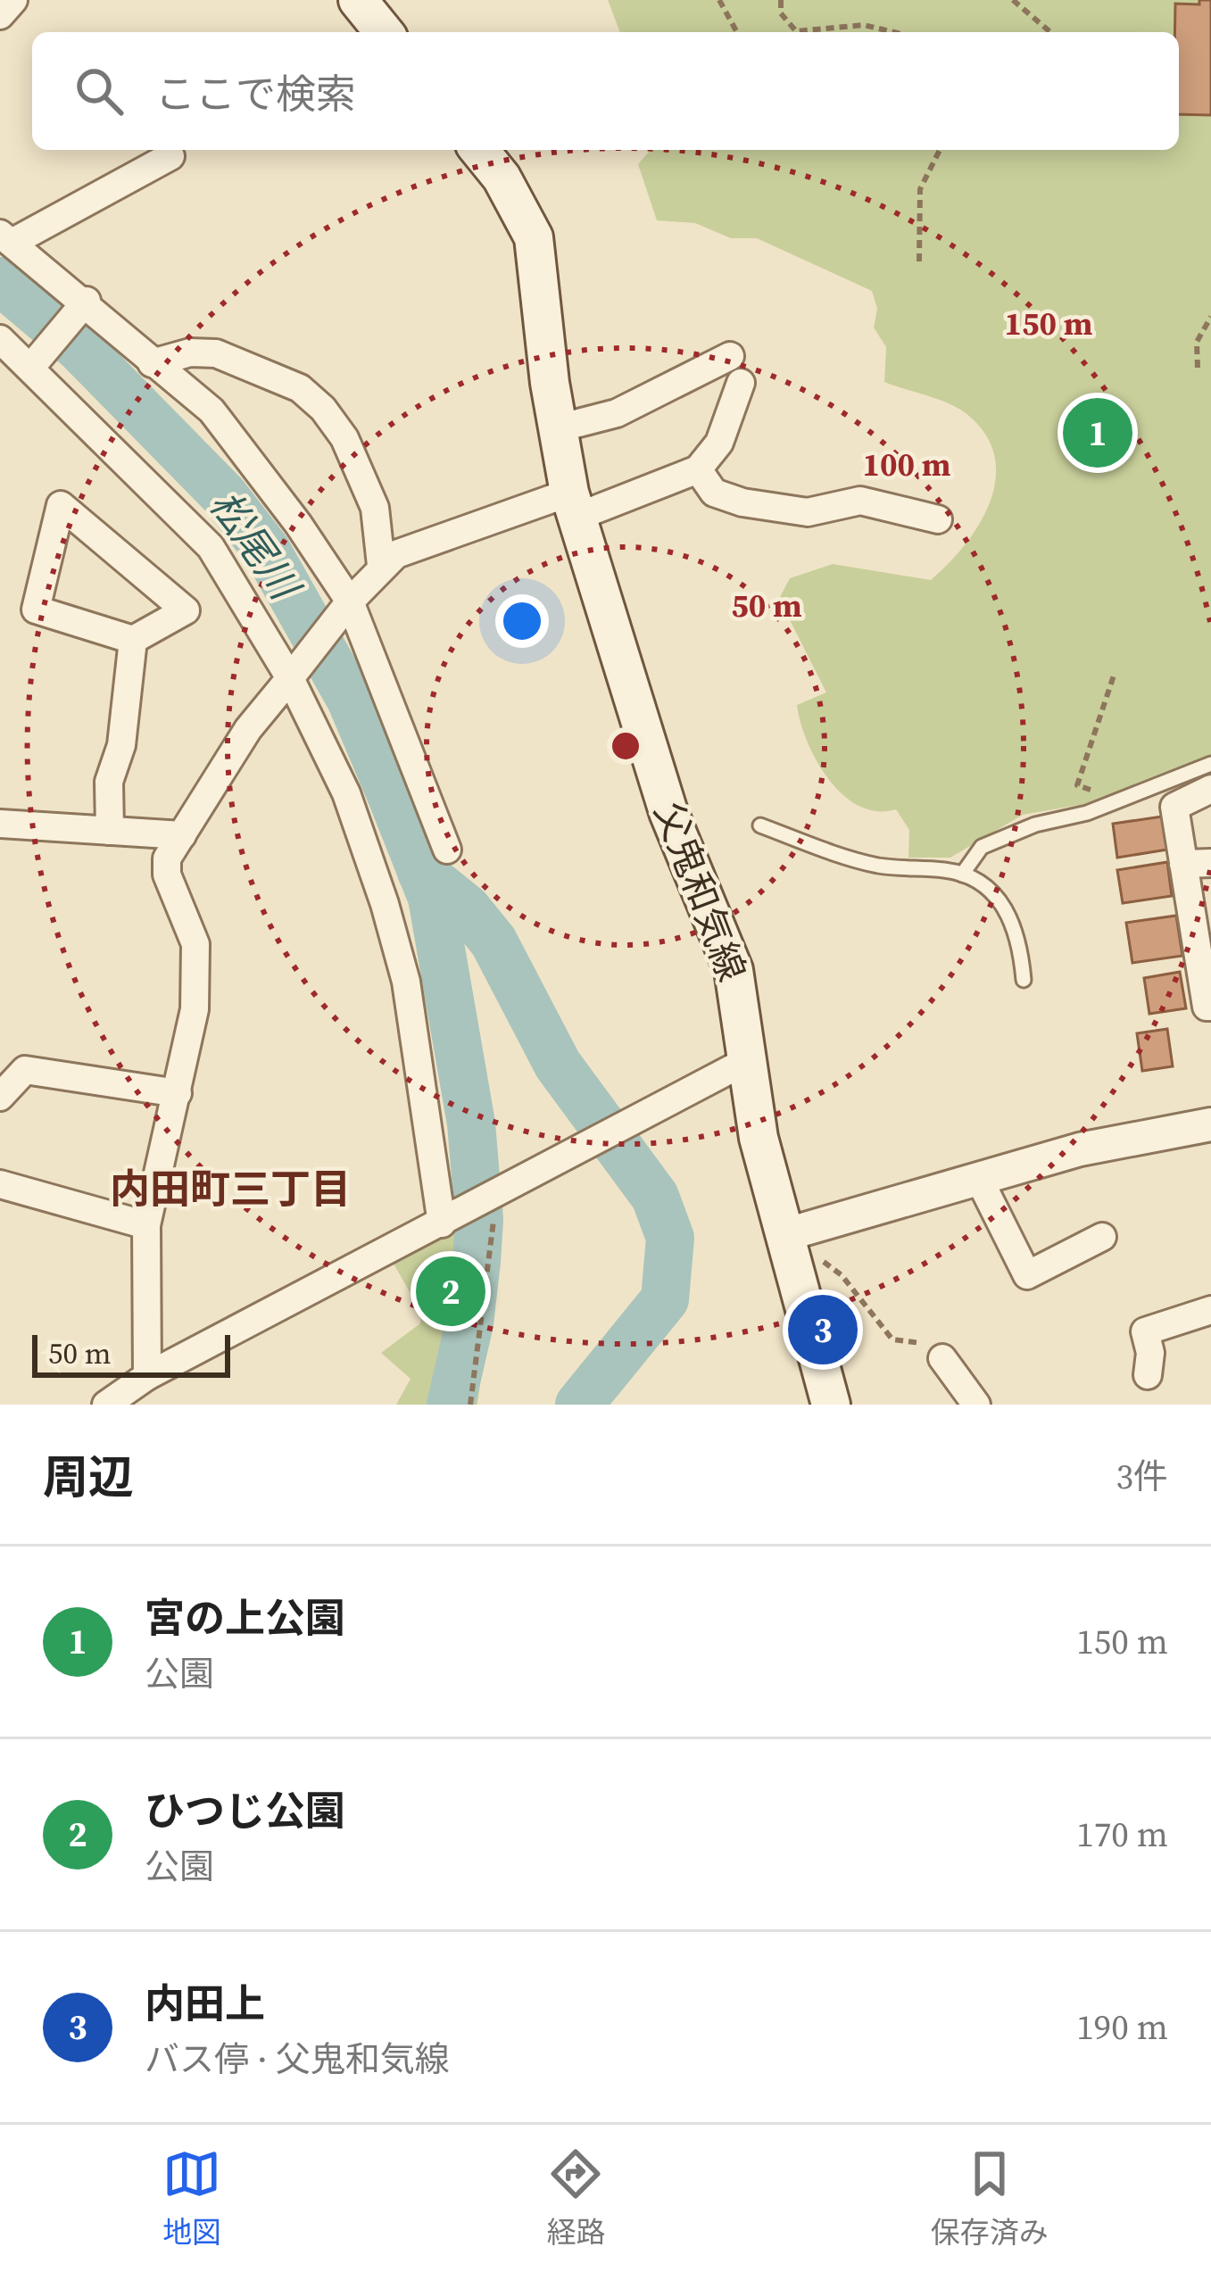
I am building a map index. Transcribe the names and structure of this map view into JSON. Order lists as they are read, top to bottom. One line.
{"streets":{"main road":["父鬼和気線"]},"districts":["内田町三丁目"],"water":["松尾川"],"scale_bar":"50 m","page":{"search":"ここで検索","pins":["1","2","3"],"scale":"50 m","heading":["周辺","3件"],"list":[{"mark":"1","name":"宮の上公園","note":"公園","value":"150 m"},{"mark":"2","name":"ひつじ公園","note":"公園","value":"170 m"},{"mark":"3","name":"内田上","note":"バス停 · 父鬼和気線","value":"190 m"}],"nav":["地図","経路","保存済み"]},"rings":["150 m","100 m","50 m"]}
